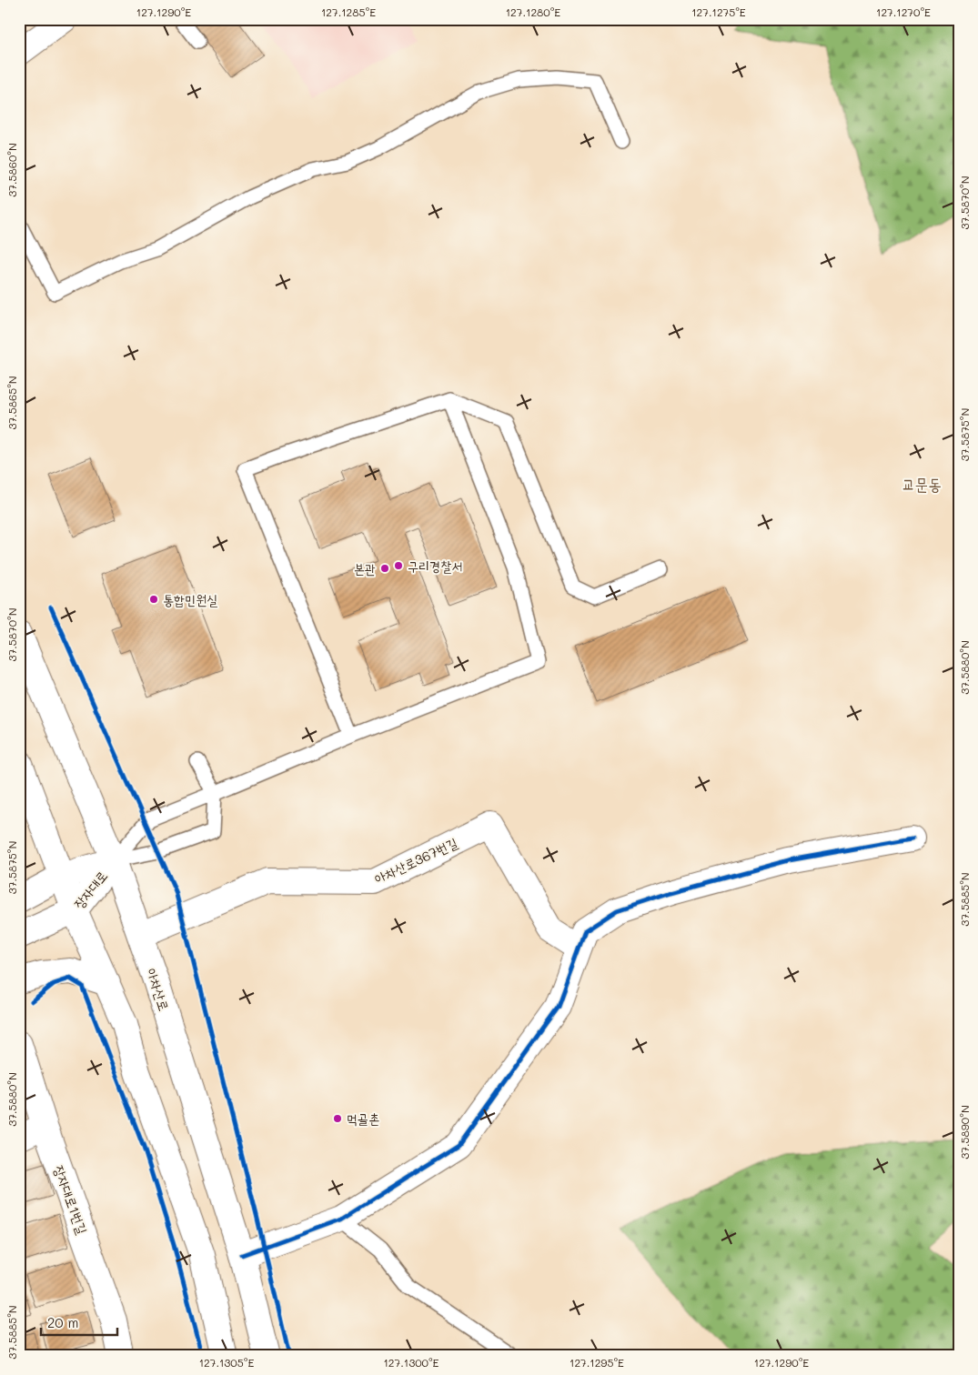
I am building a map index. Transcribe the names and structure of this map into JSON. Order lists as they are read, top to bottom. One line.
{"streets":{"street":["아차산로367번길","장자대로","아차산로","장자대로1번길"]},"crossings":[["아차산로367번길","아차산로"],["장자대로","아차산로"]],"districts":["교문동"],"places":["구리경찰서","본관","통합민원실","먹골촌"],"scale_bar":"20 m","coordinates":["127.1290°E","127.1285°E","127.1280°E","127.1275°E","127.1270°E","37.5860°N","37.5870°N","37.5865°N","37.5875°N","37.5880°N","37.5885°N","37.5890°N","127.1305°E","127.1300°E","127.1295°E"]}
